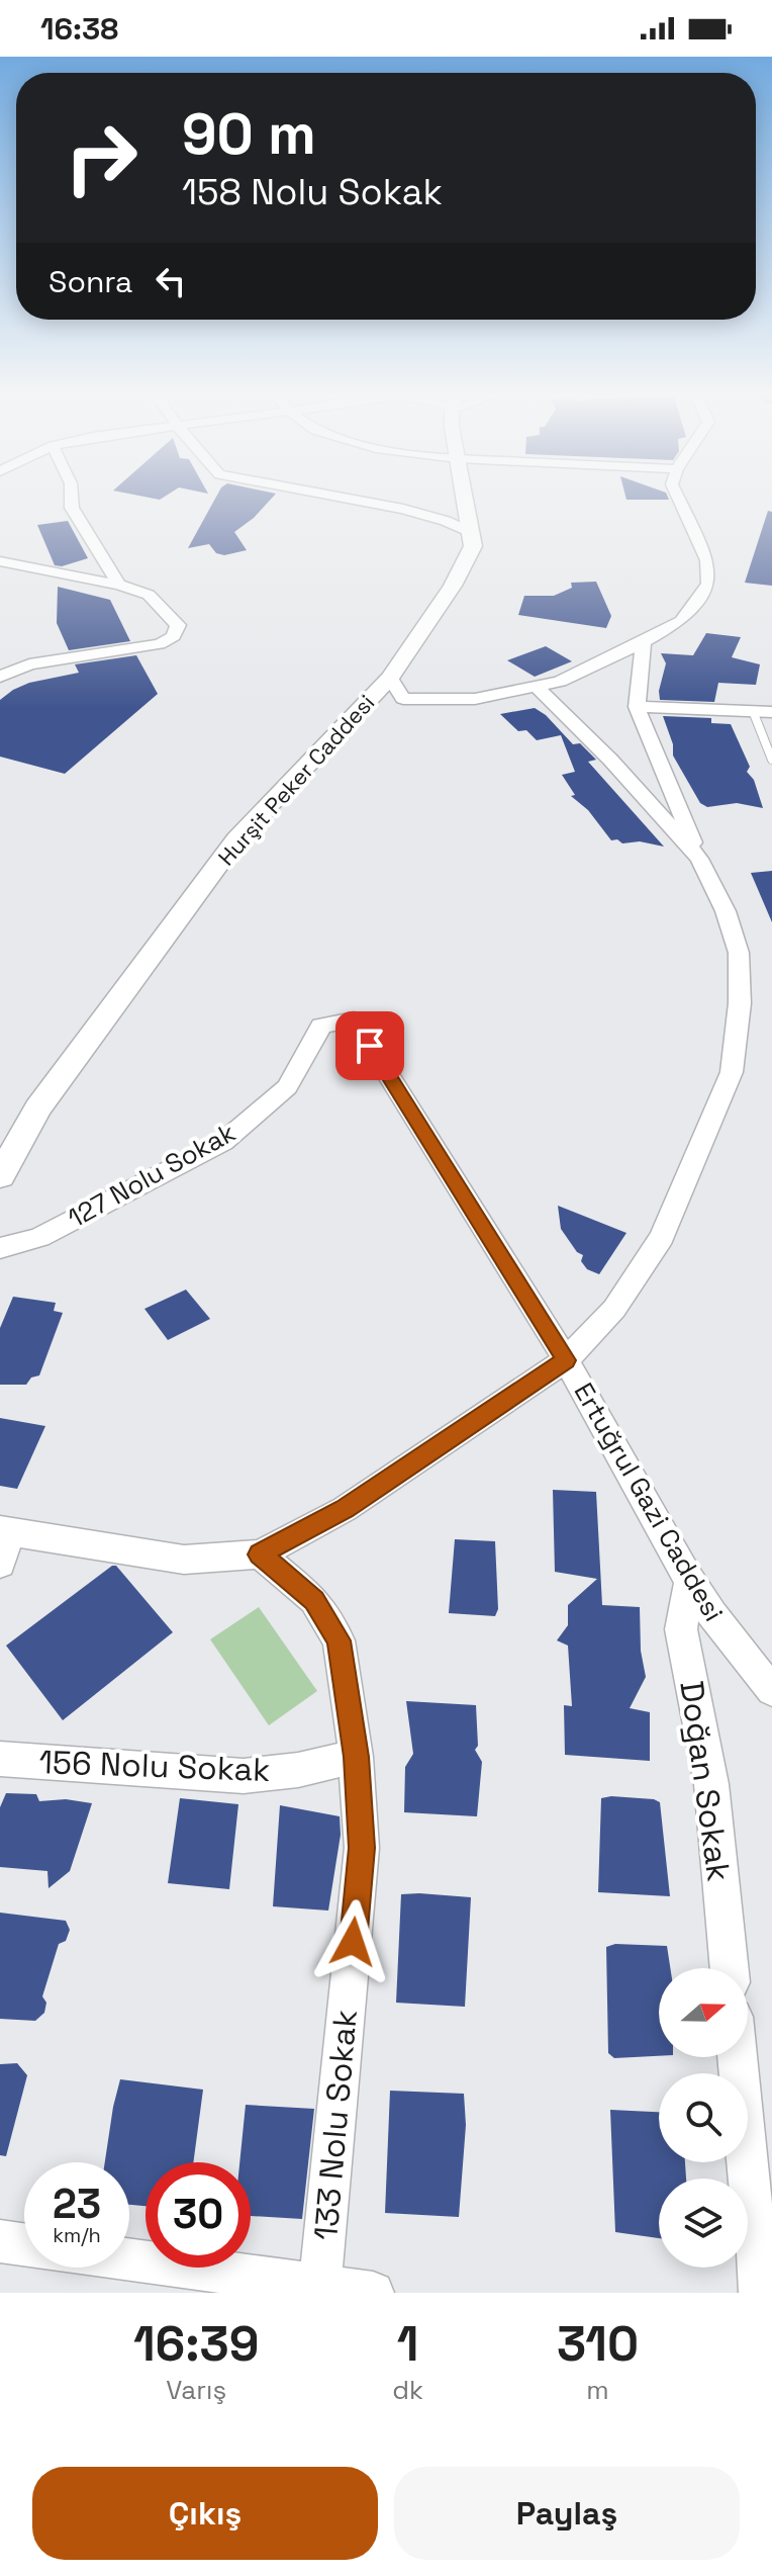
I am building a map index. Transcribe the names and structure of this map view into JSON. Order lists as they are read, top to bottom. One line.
{"streets":{"street":["Hurşit Peker Caddesi","127 Nolu Sokak","Ertuğrul Gazi Caddesi","156 Nolu Sokak","Doğan Sokak","133 Nolu Sokak"]},"crossings":[["127 Nolu Sokak","Ertuğrul Gazi Caddesi"],["Ertuğrul Gazi Caddesi","Doğan Sokak"],["156 Nolu Sokak","133 Nolu Sokak"]],"north":"right","page":{"status":"16:38","turn":["90 m","158 Nolu Sokak"],"then":"Sonra","speed":"23 km/h","limit":"30","eta":["16:39","Varış","1","dk","310","m"],"buttons":["Çıkış","Paylaş"]}}
